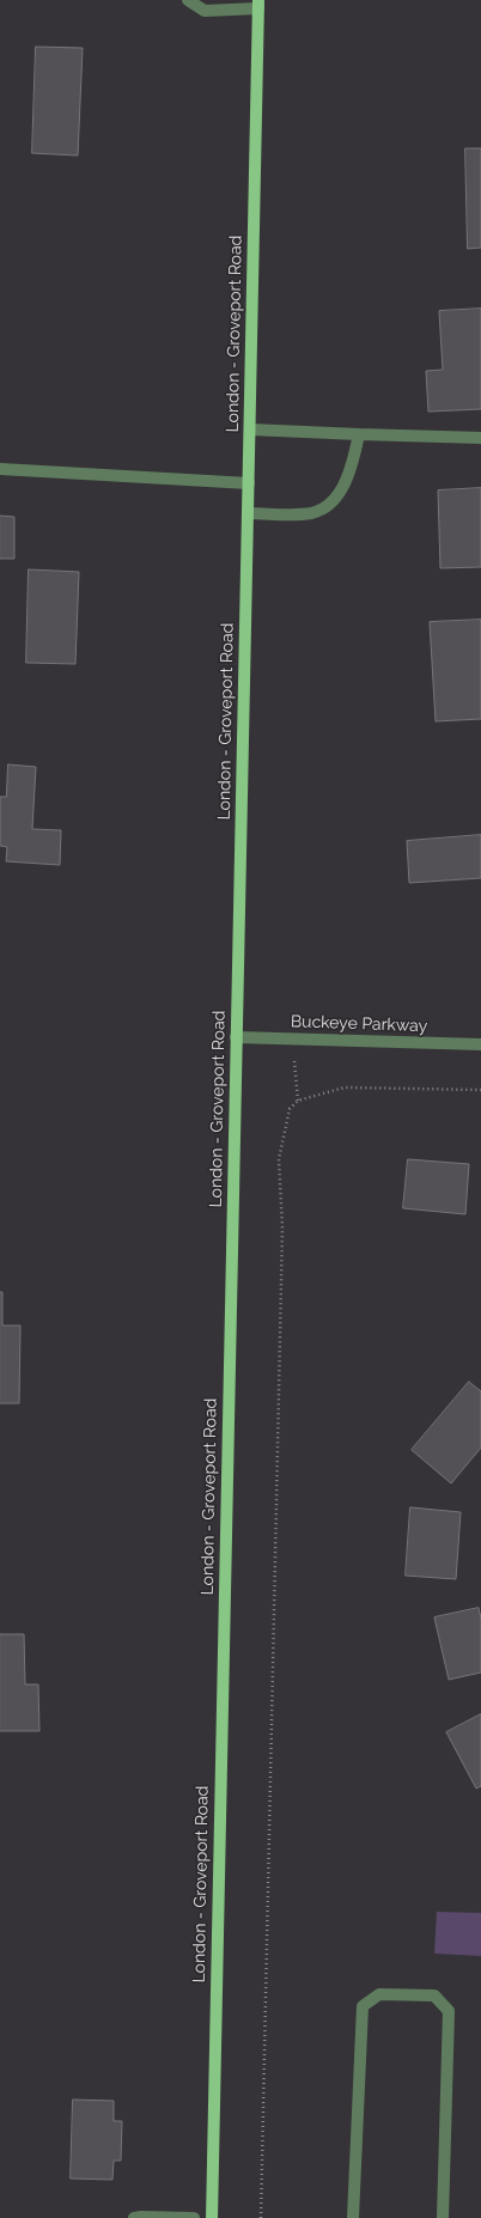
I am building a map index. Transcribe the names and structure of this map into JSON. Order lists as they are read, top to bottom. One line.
{"streets":{"main road":["London - Groveport Road"],"street":["Buckeye Parkway"]},"crossings":[["London - Groveport Road","Buckeye Parkway"]]}
